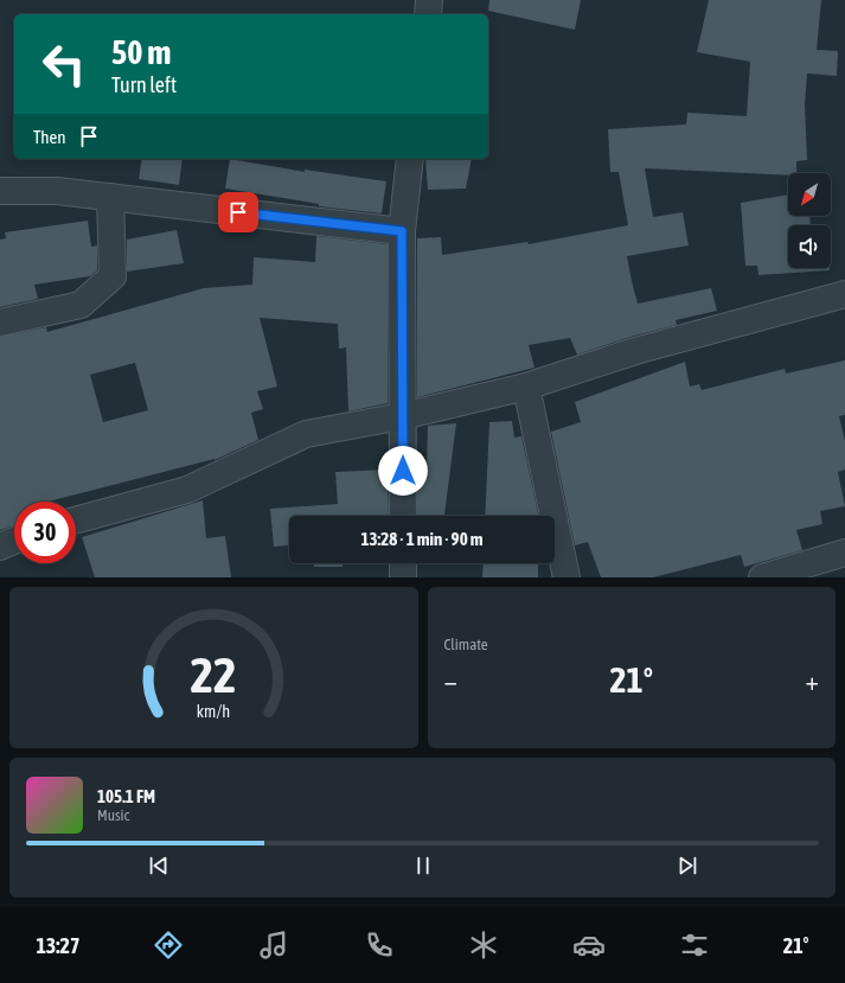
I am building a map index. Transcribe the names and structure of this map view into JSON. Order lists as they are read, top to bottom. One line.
{"north":"bottom left","page":{"turn":["50 m","Turn left"],"then":"Then","limit":"30","trip":"13:28 · 1 min · 90 m","tile":"Climate","heat":["−","21°","+"],"song":["105.1 FM","Music"],"tabs":["13:27","21°"],"gauge":["22","km/h"]}}
